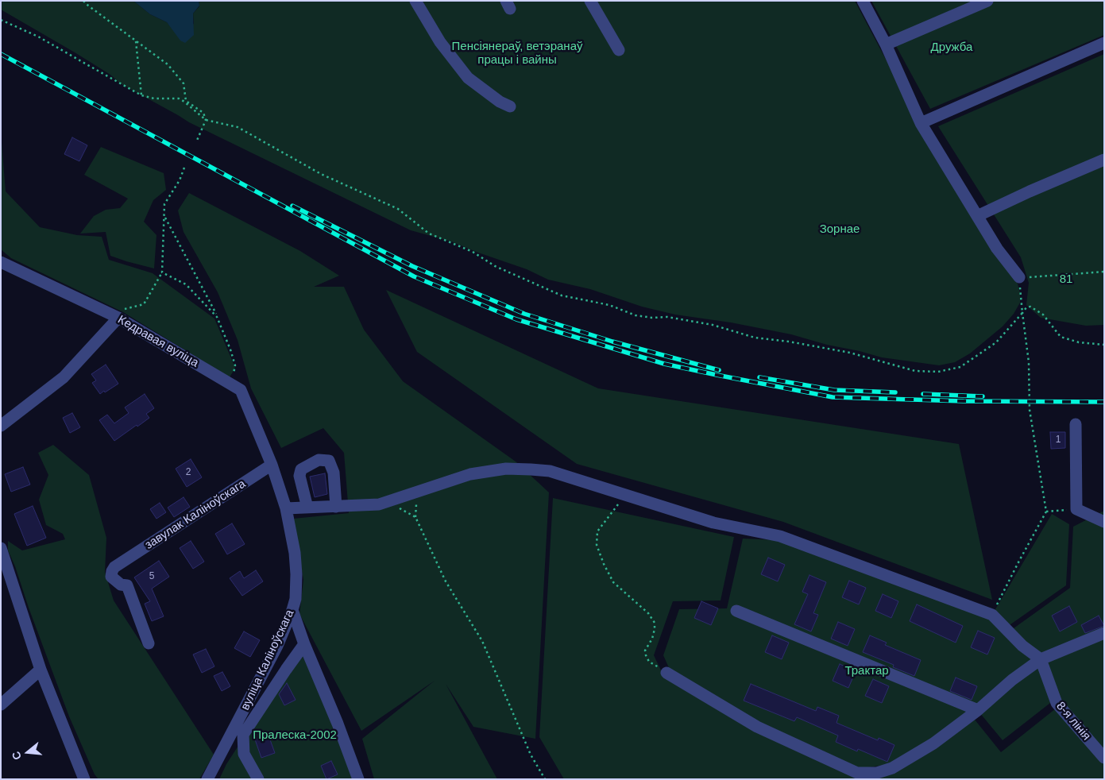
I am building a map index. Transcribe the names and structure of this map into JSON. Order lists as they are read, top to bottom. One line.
{"streets":{"street":["Кедравая вуліца","завулак Каліноўскага","вуліца Каліноўскага","8-я лінія"]},"crossings":[["Кедравая вуліца","завулак Каліноўскага"],["Кедравая вуліца","вуліца Каліноўскага"],["завулак Каліноўскага","вуліца Каліноўскага"]],"parks":["Пенсіянераў, ветэранаў працы і вайны","Дружба","Зорнае","81","Трактар","Пралеска-2002"],"house_numbers":["1","2","5"],"north":"left"}
